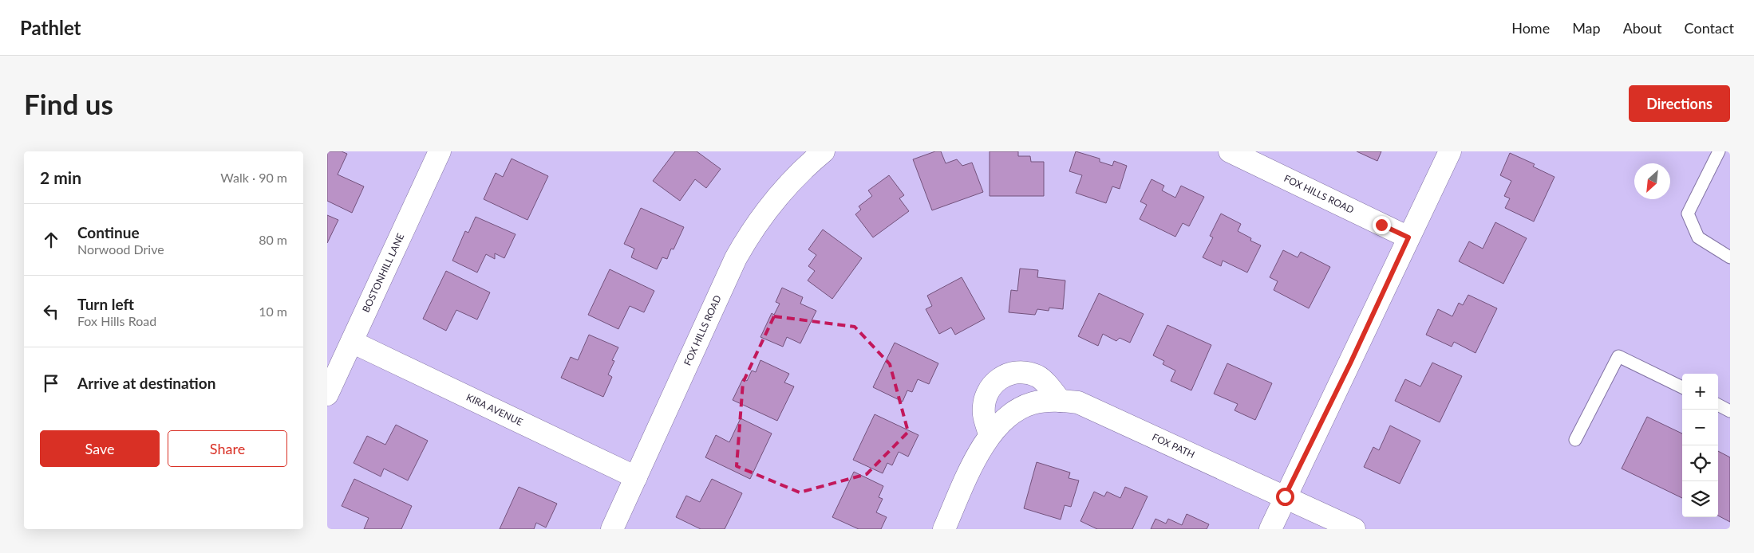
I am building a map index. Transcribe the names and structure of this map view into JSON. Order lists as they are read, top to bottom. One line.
{"streets":{"street":["FOX HILLS ROAD","BOSTONHILL LANE","KIRA AVENUE","FOX PATH"]},"crossings":[["FOX HILLS ROAD","KIRA AVENUE"],["BOSTONHILL LANE","KIRA AVENUE"]],"north":"bottom left","page":{"header":"Pathlet","nav":["Home","Map","About","Contact"],"buttons":["Directions",["Save","Share"]],"title":"Find us","heading":["2 min","Walk · 90 m"],"list":[["Continue","Norwood Drive","80 m"],["Turn left","Fox Hills Road","10 m"],"Arrive at destination"],"map_buttons":["+","−"]}}
